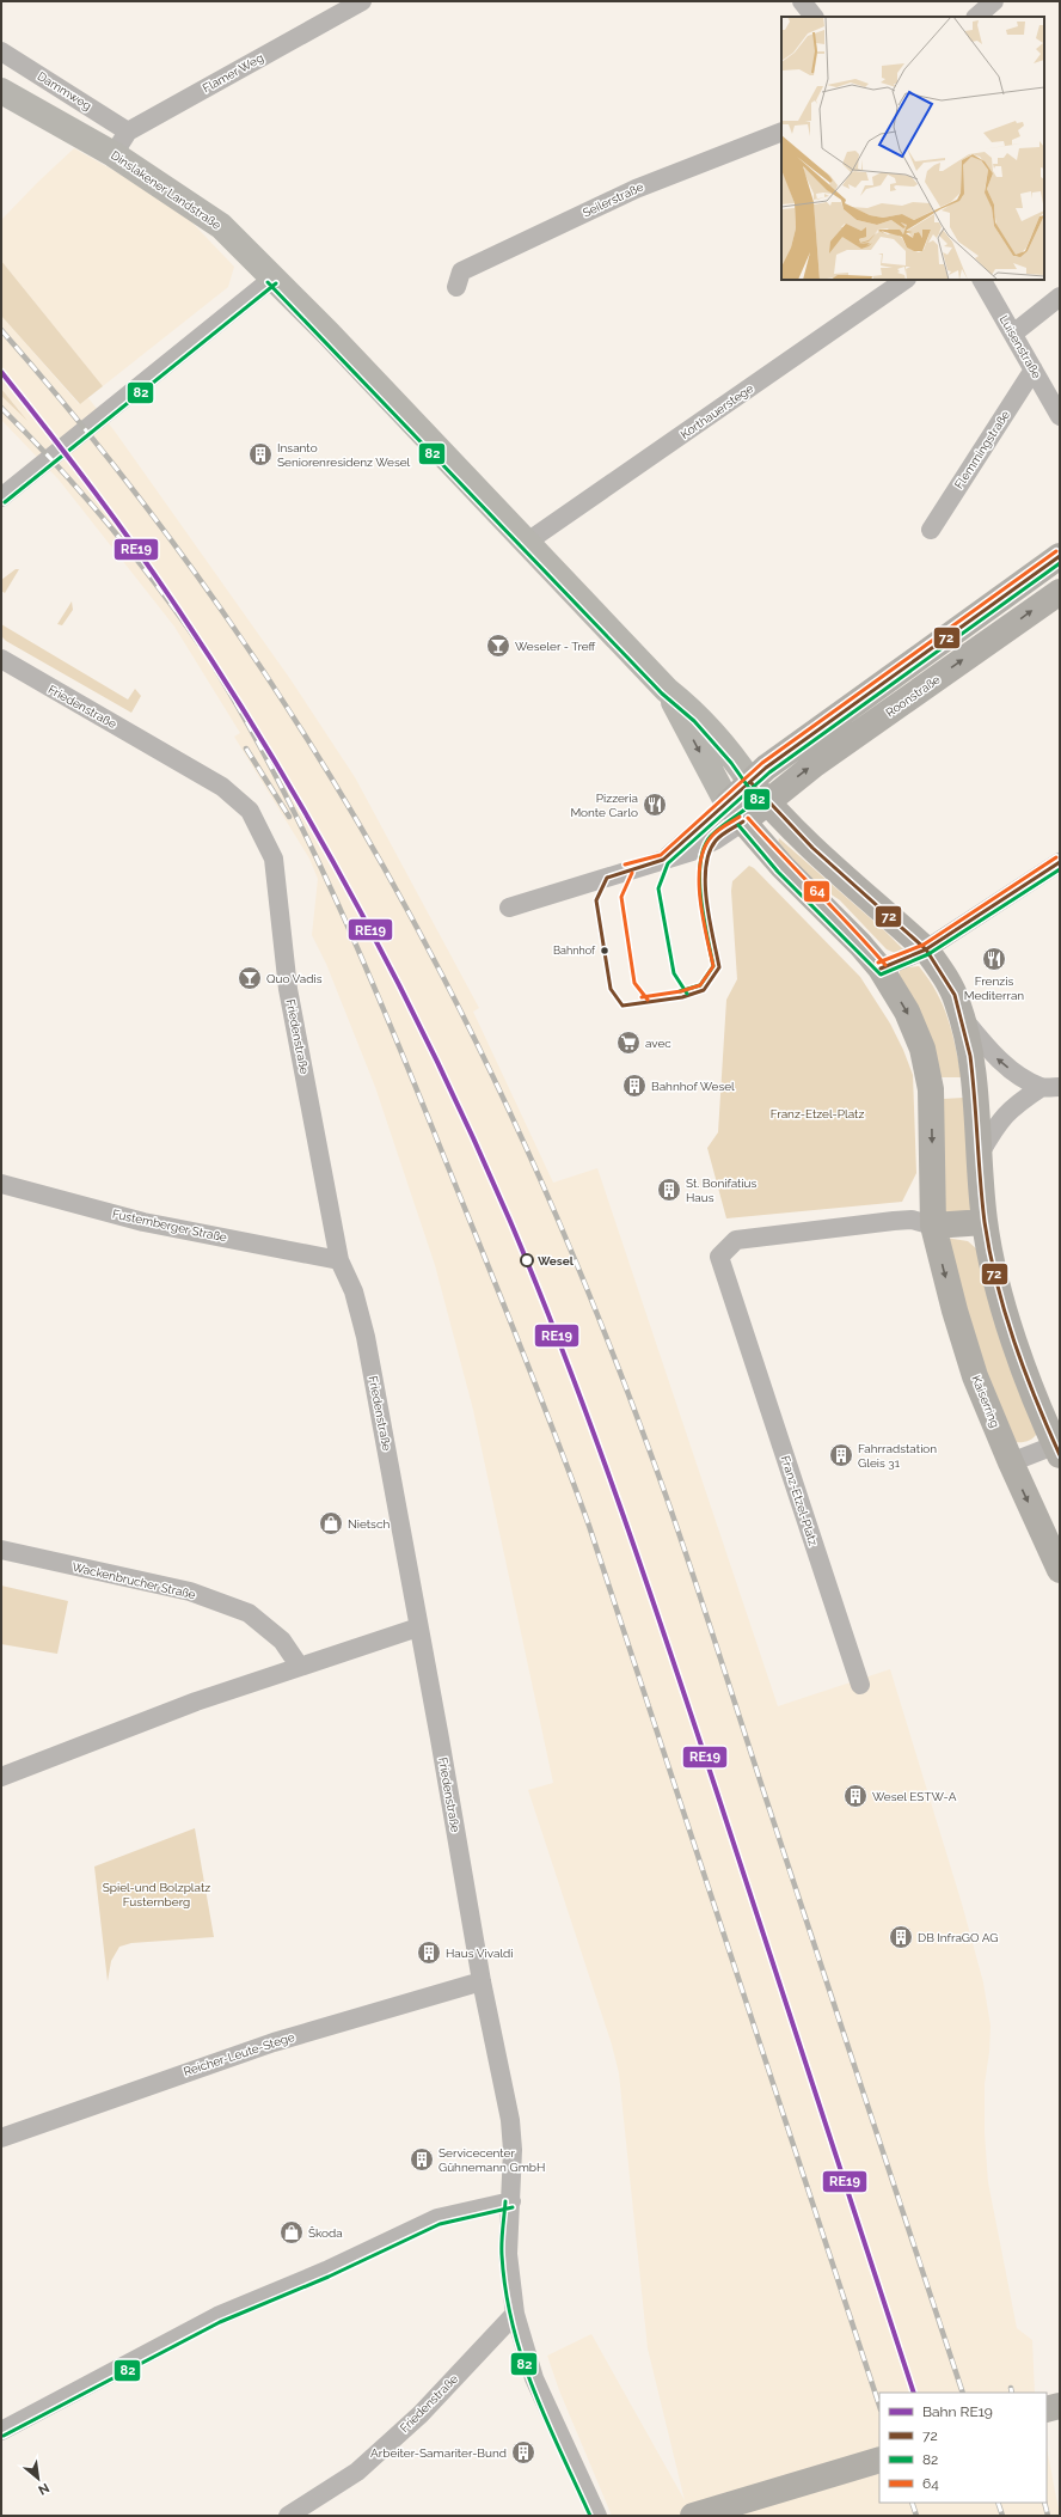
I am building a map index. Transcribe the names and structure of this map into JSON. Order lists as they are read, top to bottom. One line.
{"streets":{"main road":["Dinslakener Landstraße","Roonstraße","Kaiserring"],"street":["Flamer Weg","Dammweg","Seilerstraße","Luisenstraße","Korthauerstege","Flemmingstraße","Friedenstraße","Fusternberger Straße","Franz-Etzel-Platz","Wackenbrucher Straße","Reicher-Leute-Stege"]},"crossings":[["Flamer Weg","Dammweg"],["Flamer Weg","Dinslakener Landstraße"],["Dinslakener Landstraße","Korthauerstege"],["Dinslakener Landstraße","Roonstraße"],["Dinslakener Landstraße","Kaiserring"],["Luisenstraße","Flemmingstraße"],["Friedenstraße","Fusternberger Straße"],["Friedenstraße","Reicher-Leute-Stege"],["Kaiserring","Franz-Etzel-Platz"]],"parks":["Franz-Etzel-Platz","Spiel-und Bolzplatz Fusternberg"],"places":{"building":["Insanto Seniorenresidenz Wesel","Bahnhof Wesel","St. Bonifatius Haus","Fahrradstation Gleis 31","Wesel ESTW-A","DB InfraGO AG","Haus Vivaldi","Servicecenter Gühnemann GmbH","Arbeiter-Samariter-Bund"],"bar":["Weseler - Treff","Quo Vadis"],"restaurant":["Pizzeria Monte Carlo","Frenzis Mediterran"],"other":["Bahnhof","Wesel"],"supermarket":["avec"],"shop":["Nietsch","Škoda"]},"lines":["transit line 82","rail line RE19","transit line 64","transit line 72"],"legend":["Bahn RE19","72","82","64"],"north":"bottom right"}
